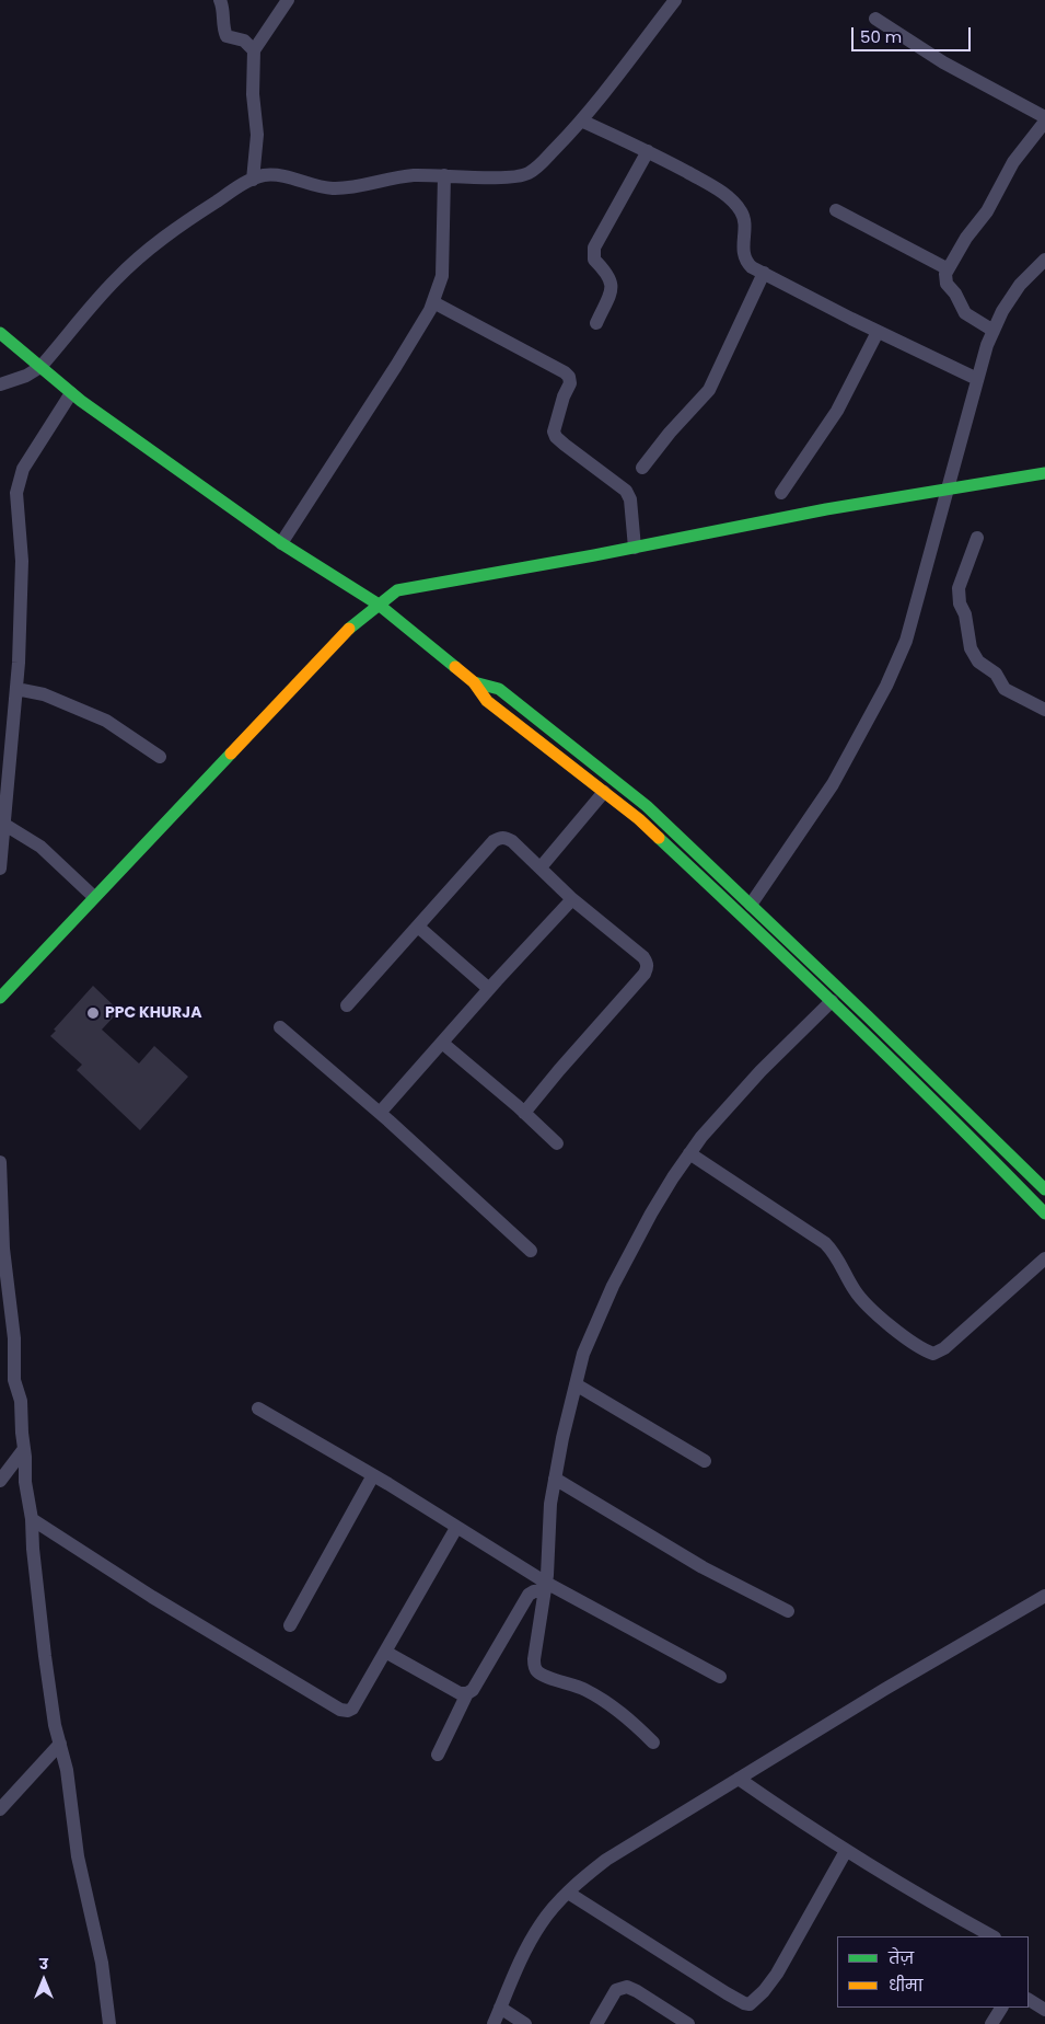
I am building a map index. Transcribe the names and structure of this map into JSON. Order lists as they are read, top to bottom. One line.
{"places":["PPC KHURJA"],"legend":["तेज़","धीमा"],"scale_bar":"50 m","north":"top"}
